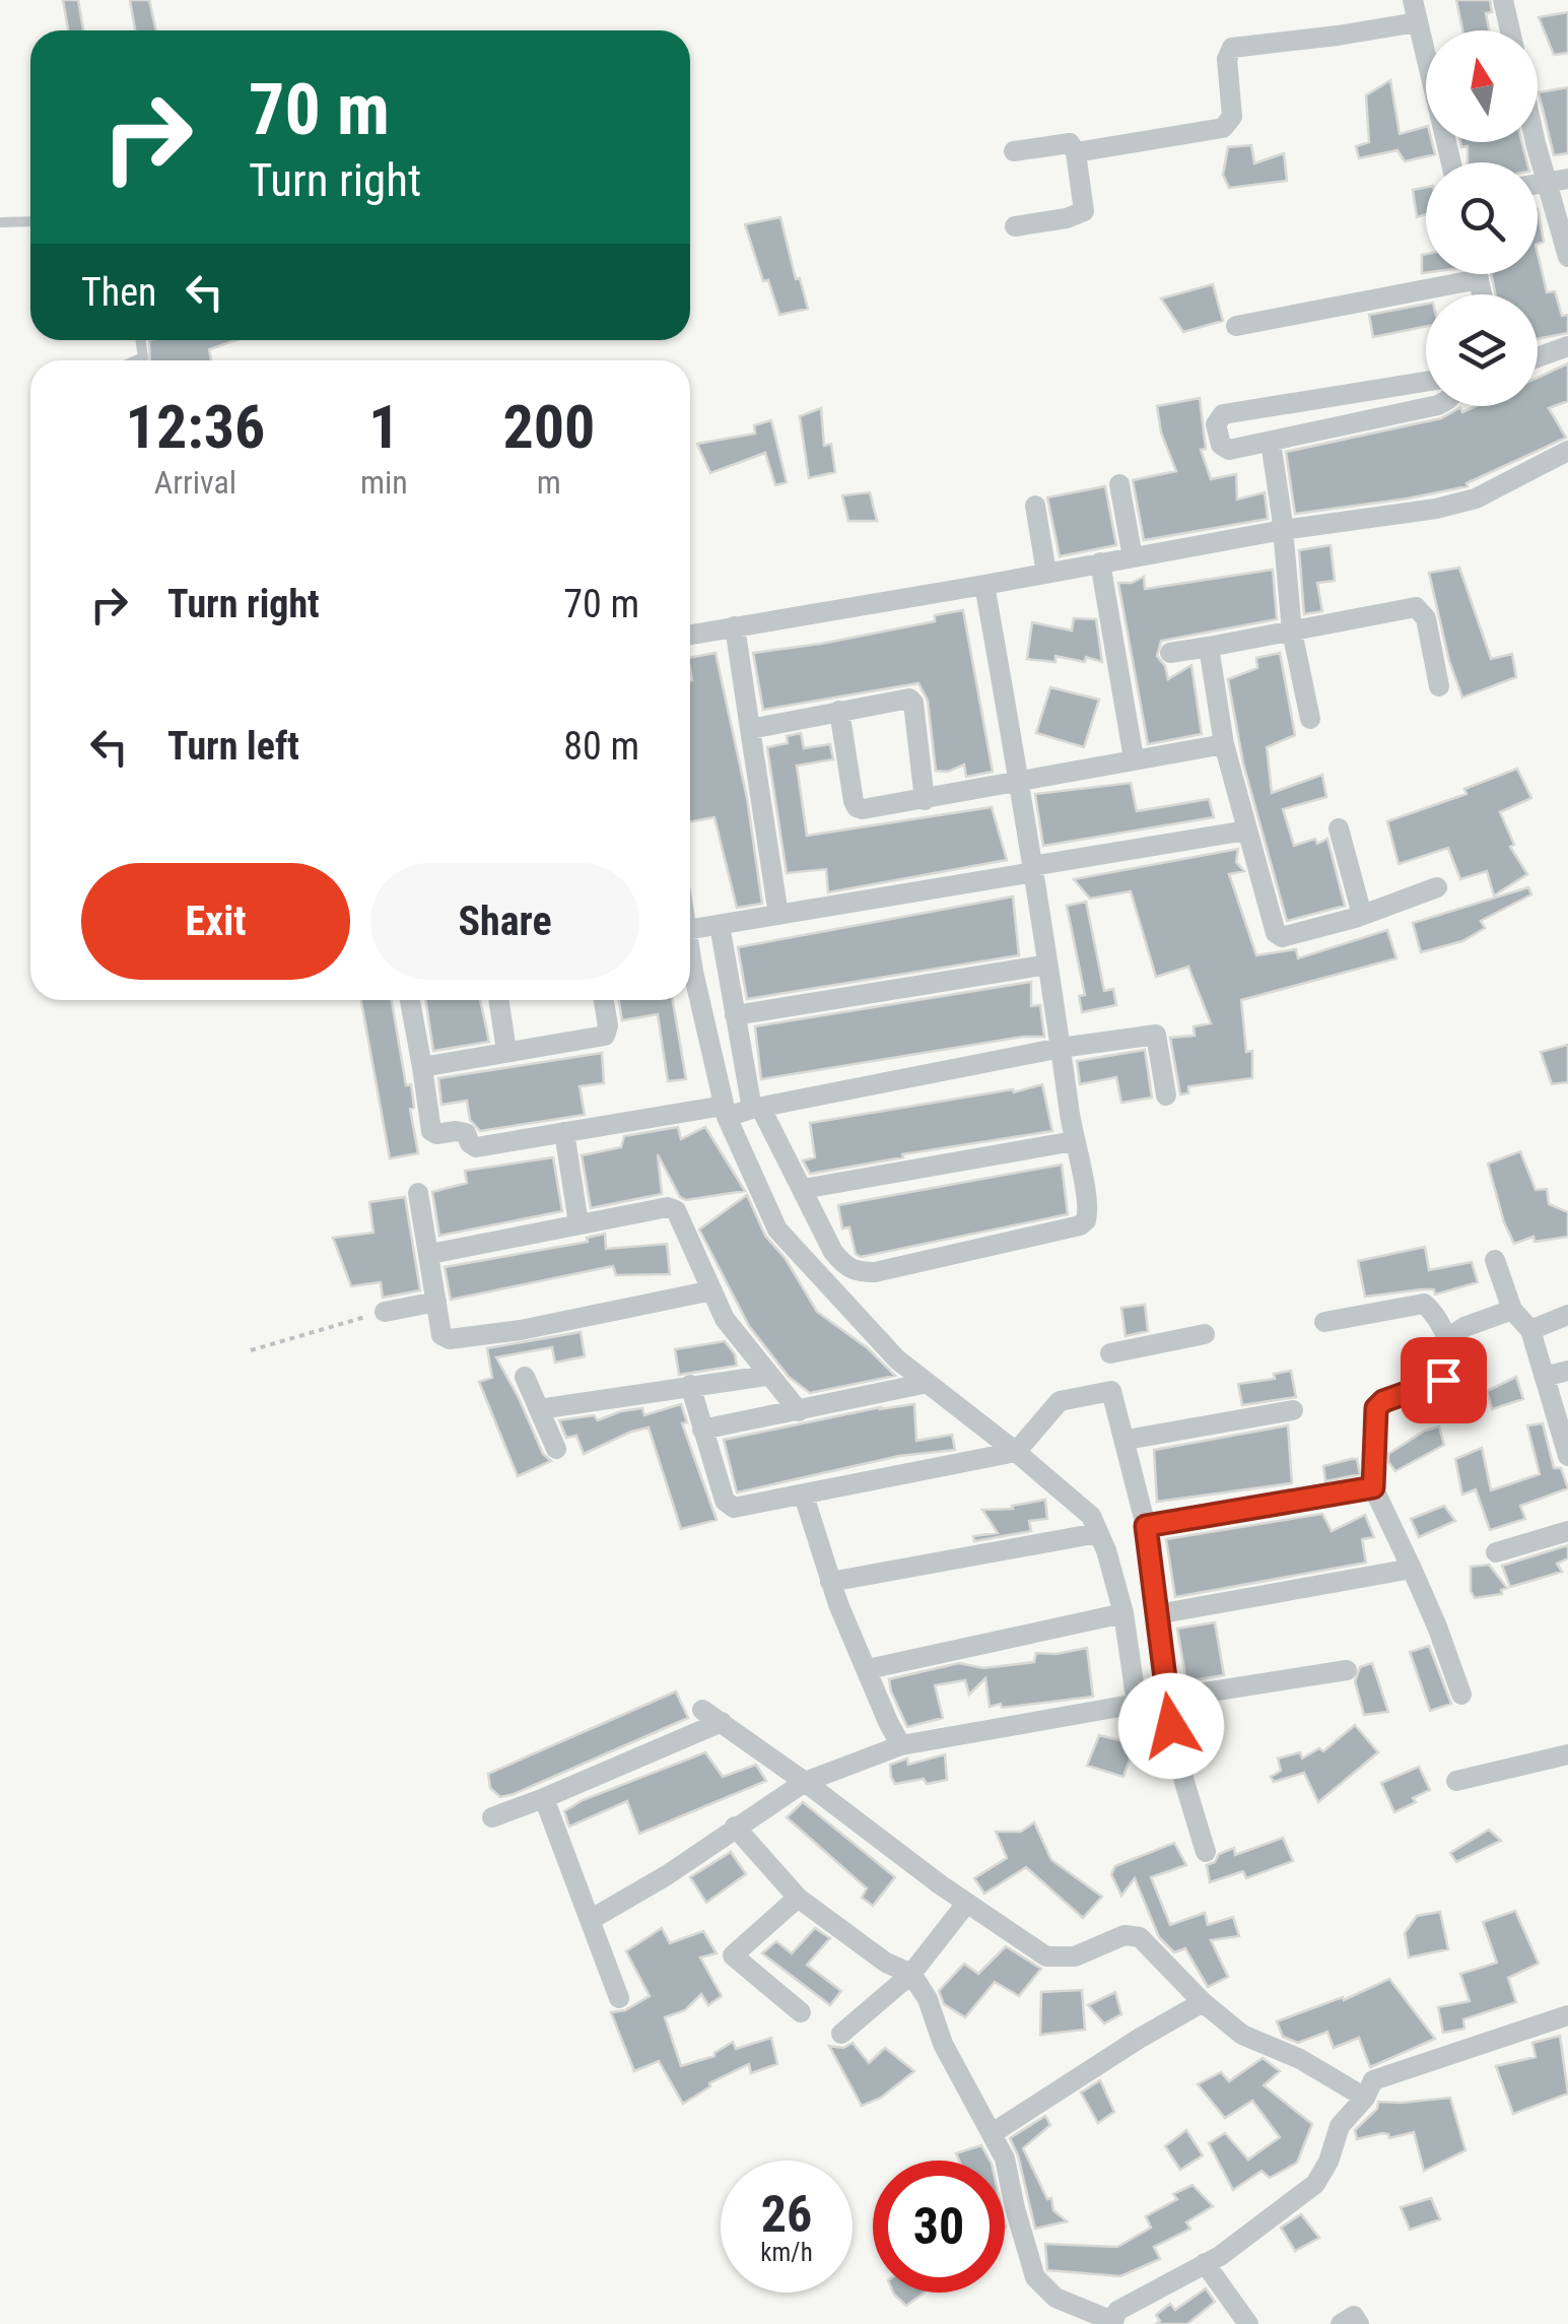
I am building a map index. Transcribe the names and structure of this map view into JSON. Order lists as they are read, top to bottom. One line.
{"north":"top","page":{"turn":["70 m","Turn right"],"then":"Then","eta":["12:36","Arrival","1","min","200","m"],"list":[{"name":"Turn right","value":"70 m"},{"name":"Turn left","value":"80 m"}],"buttons":["Exit","Share"],"speed":"26 km/h","limit":"30"}}
